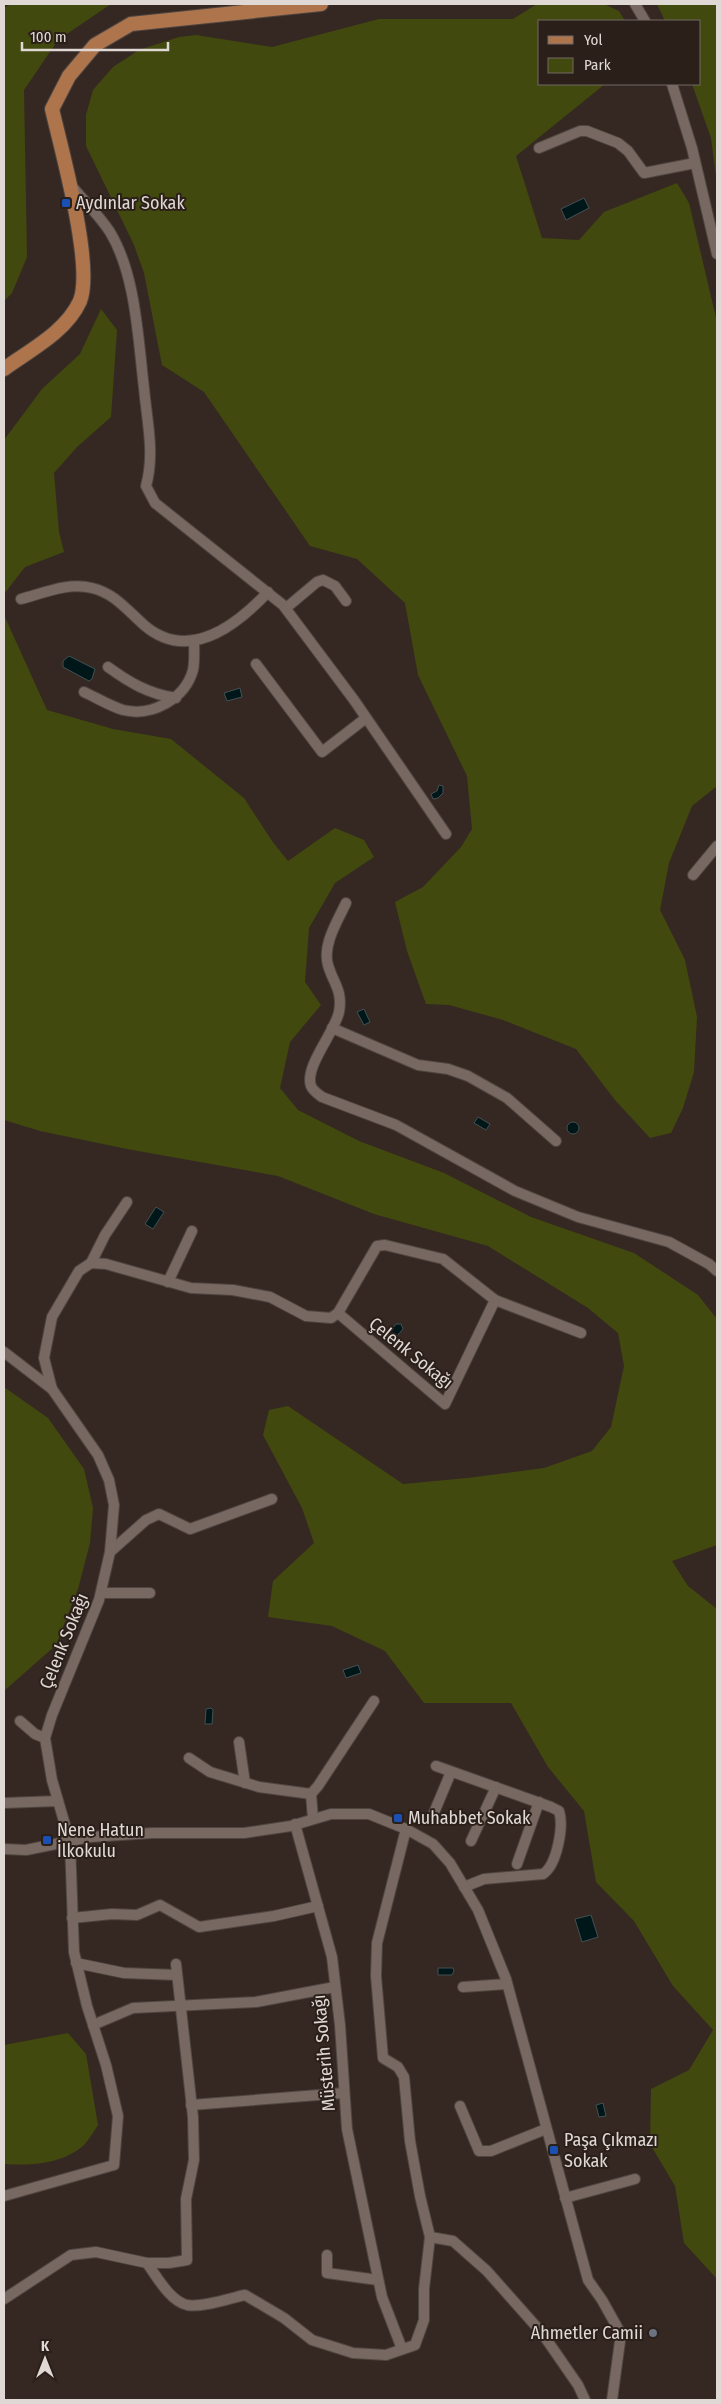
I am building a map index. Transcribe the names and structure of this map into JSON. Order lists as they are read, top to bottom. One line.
{"streets":{"street":["Çelenk Sokağı","Müsterih Sokağı"]},"places":{"transit":["Aydınlar Sokak","Muhabbet Sokak","Nene Hatun İlkokulu","Paşa Çıkmazı Sokak"],"other":["Ahmetler Camii"]},"legend":["Yol","Park"],"scale_bar":"100 m","north":"top"}
